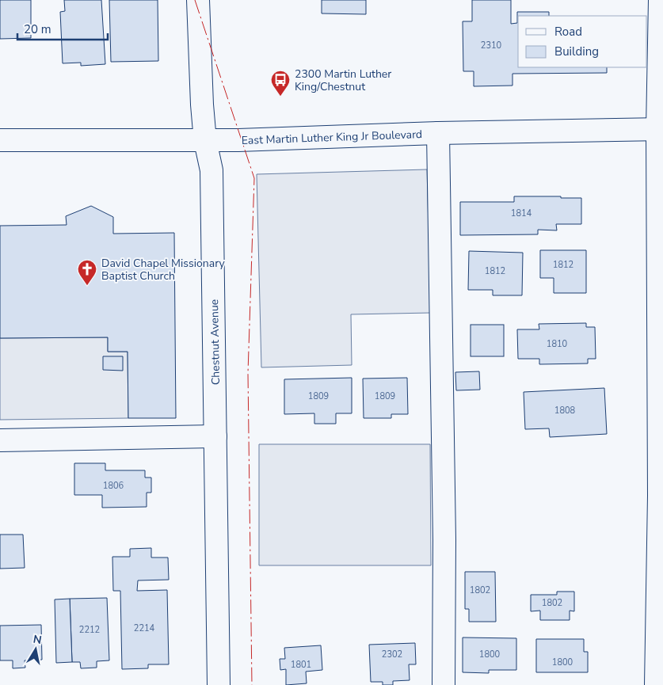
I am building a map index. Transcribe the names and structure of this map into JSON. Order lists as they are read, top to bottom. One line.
{"streets":{"main road":["East Martin Luther King Jr Boulevard","Chestnut Avenue"]},"crossings":[["East Martin Luther King Jr Boulevard","Chestnut Avenue"]],"places":{"bus stop":["2300 Martin Luther King/Chestnut"],"church":["David Chapel Missionary Baptist Church"]},"house_numbers":["2310","1814","1812","1812","1810","1809","1809","1808","1806","1802","1802","2214","2212","2302","1800","1800","1801"],"legend":["Road","Building"],"scale_bar":"20 m","north":"top"}
